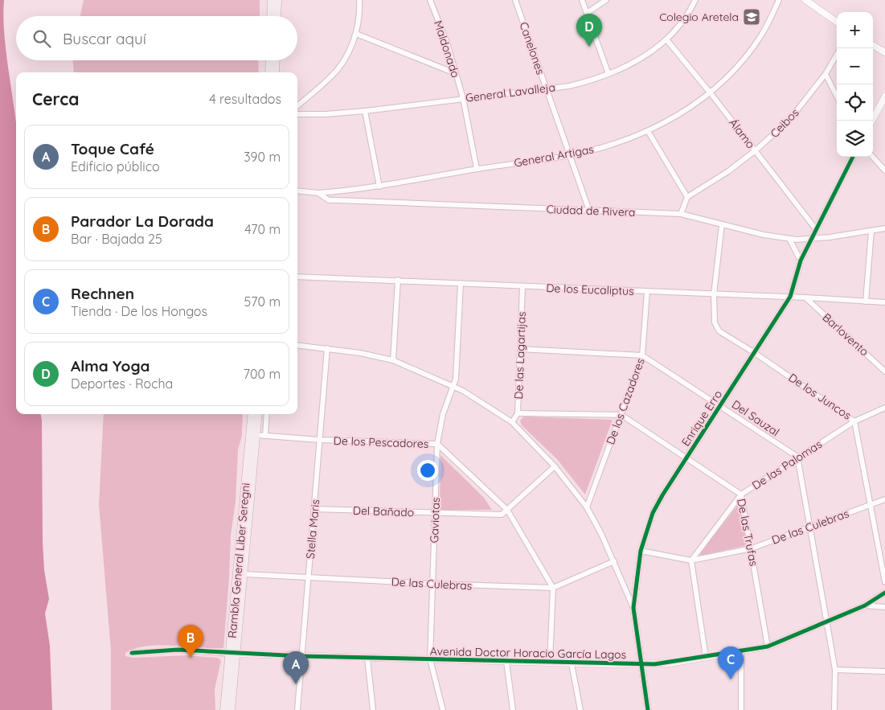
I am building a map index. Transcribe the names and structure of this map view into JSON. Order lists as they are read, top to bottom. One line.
{"streets":{"main road":["Rambla General Liber Seregni"],"street":["Canelones","Maldonado","General Lavalleja","Ceibos","Álamo","General Artigas","Ciudad de Rivera","De los Eucaliptus","Barlovento","De las Lagartijas","De los Juncos","De los Cazadores","Enrique Erro","Del Sauzal","De los Pescadores","De las Palomas","Del Bañado","Gaviotas","De las Culebras","Stella Maris","De las Trufas","Avenida Doctor Horacio García Lagos"]},"crossings":[["Canelones","General Lavalleja"],["Canelones","General Artigas"],["Canelones","Ciudad de Rivera"],["Maldonado","General Lavalleja"],["Maldonado","General Artigas"],["General Lavalleja","Álamo"],["Ceibos","Álamo"],["Álamo","General Artigas"],["Álamo","Enrique Erro"],["General Artigas","Ciudad de Rivera"],["Ciudad de Rivera","Enrique Erro"],["De los Eucaliptus","Barlovento"],["De los Eucaliptus","De las Lagartijas"],["De los Eucaliptus","De los Juncos"],["De los Eucaliptus","De los Cazadores"],["De los Eucaliptus","Enrique Erro"],["De los Eucaliptus","Gaviotas"],["De las Lagartijas","Del Sauzal"],["De los Juncos","Enrique Erro"],["De los Juncos","De las Palomas"],["De los Juncos","De las Culebras"],["De los Cazadores","Del Sauzal"],["De los Cazadores","De las Trufas"],["Enrique Erro","Del Sauzal"],["Enrique Erro","De las Culebras"],["Enrique Erro","De las Trufas"],["Enrique Erro","Avenida Doctor Horacio García Lagos"],["Del Sauzal","De las Palomas"],["De los Pescadores","Del Bañado"],["De los Pescadores","Gaviotas"],["De los Pescadores","De las Culebras"],["De los Pescadores","Stella Maris"],["De los Pescadores","Rambla General Liber Seregni"],["De las Palomas","De las Culebras"],["De las Palomas","De las Trufas"],["Del Bañado","Gaviotas"],["Del Bañado","Stella Maris"],["Gaviotas","De las Culebras"],["Gaviotas","Avenida Doctor Horacio García Lagos"],["De las Culebras","Stella Maris"],["De las Culebras","De las Trufas"],["De las Culebras","Rambla General Liber Seregni"],["Stella Maris","Avenida Doctor Horacio García Lagos"],["De las Trufas","Avenida Doctor Horacio García Lagos"],["Rambla General Liber Seregni","Avenida Doctor Horacio García Lagos"]],"places":{"school or university":["Colegio Aretela"]},"page":{"map_buttons":["+","−"],"pins":["D","B","C","A"],"search":"Buscar aquí","heading":["Cerca","4 resultados"],"list":[{"mark":"A","name":"Toque Café","note":"Edificio público","value":"390 m"},{"mark":"B","name":"Parador La Dorada","note":"Bar · Bajada 25","value":"470 m"},{"mark":"C","name":"Rechnen","note":"Tienda · De los Hongos","value":"570 m"},{"mark":"D","name":"Alma Yoga","note":"Deportes · Rocha","value":"700 m"}]}}
